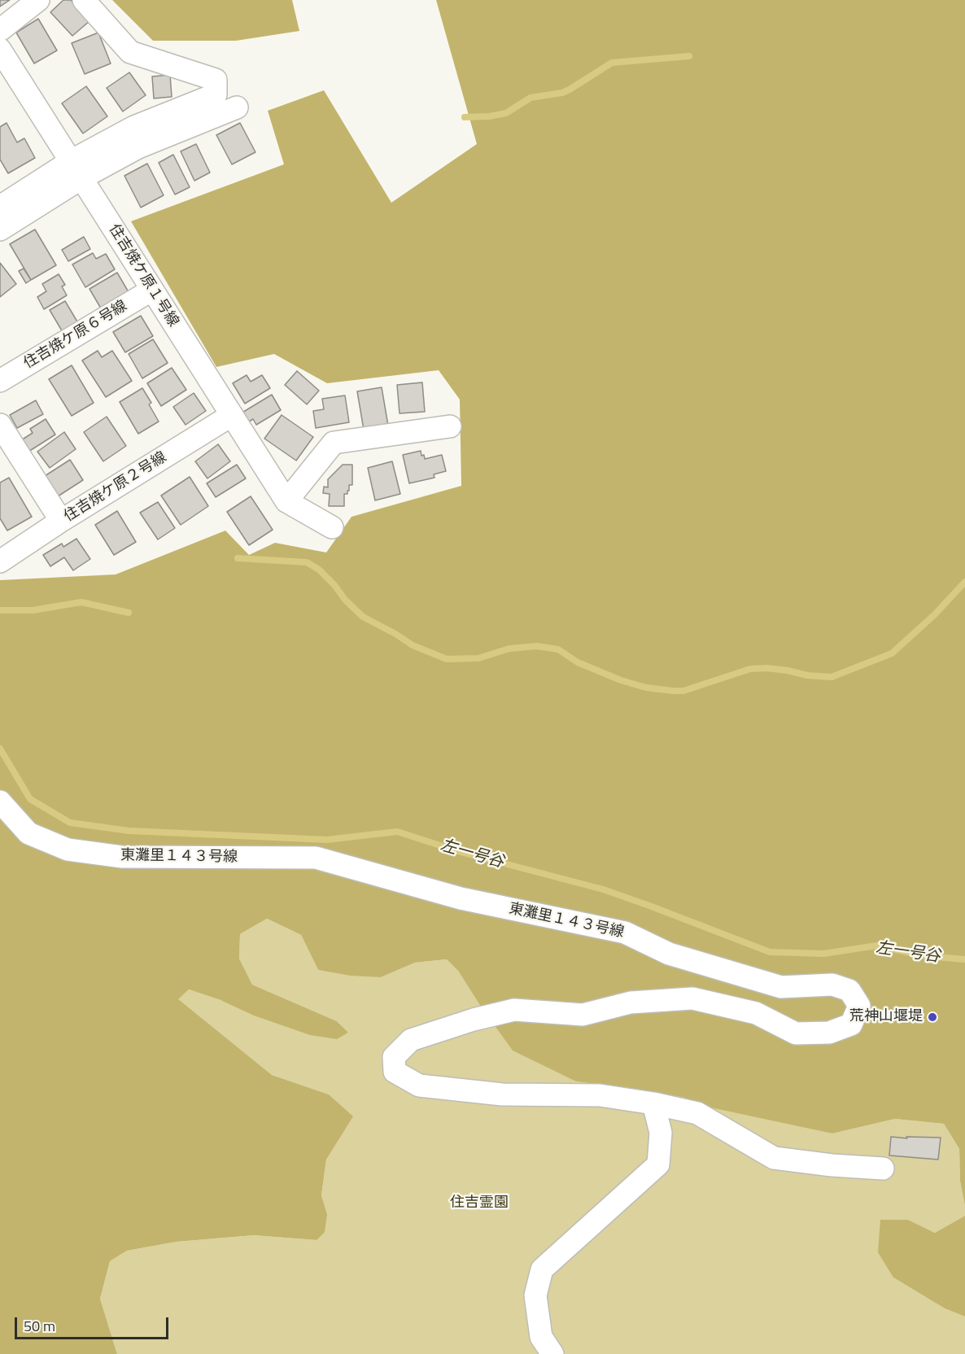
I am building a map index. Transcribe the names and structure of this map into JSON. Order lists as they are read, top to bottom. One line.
{"streets":{"street":["住吉焼ケ原１号線","住吉焼ケ原６号線","住吉焼ケ原２号線","東灘里１４３号線"]},"crossings":[["住吉焼ケ原１号線","住吉焼ケ原６号線"],["住吉焼ケ原１号線","住吉焼ケ原２号線"]],"water":["左一号谷"],"parks":["住吉霊園"],"places":["荒神山堰堤"],"scale_bar":"50 m"}
